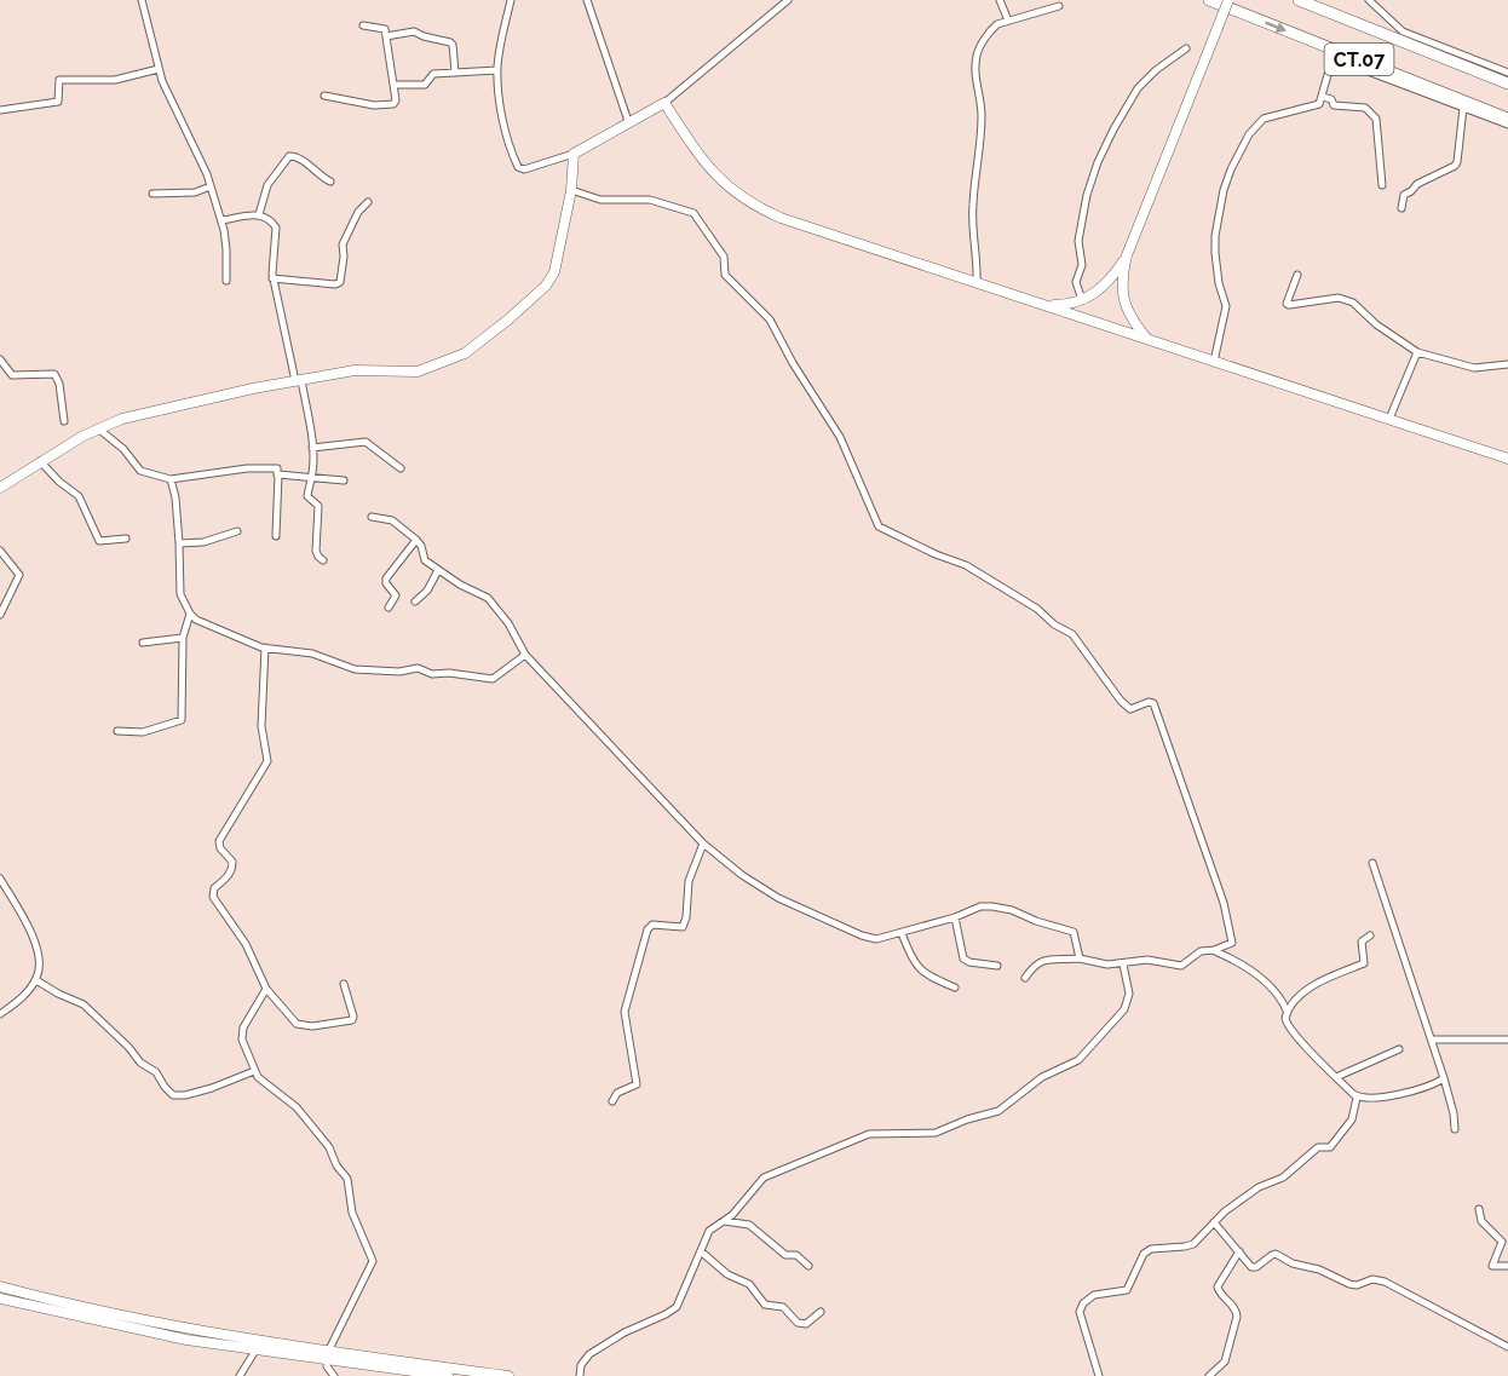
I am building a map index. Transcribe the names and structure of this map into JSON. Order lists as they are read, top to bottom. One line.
{"streets":{"highway":["CT.07"]}}
